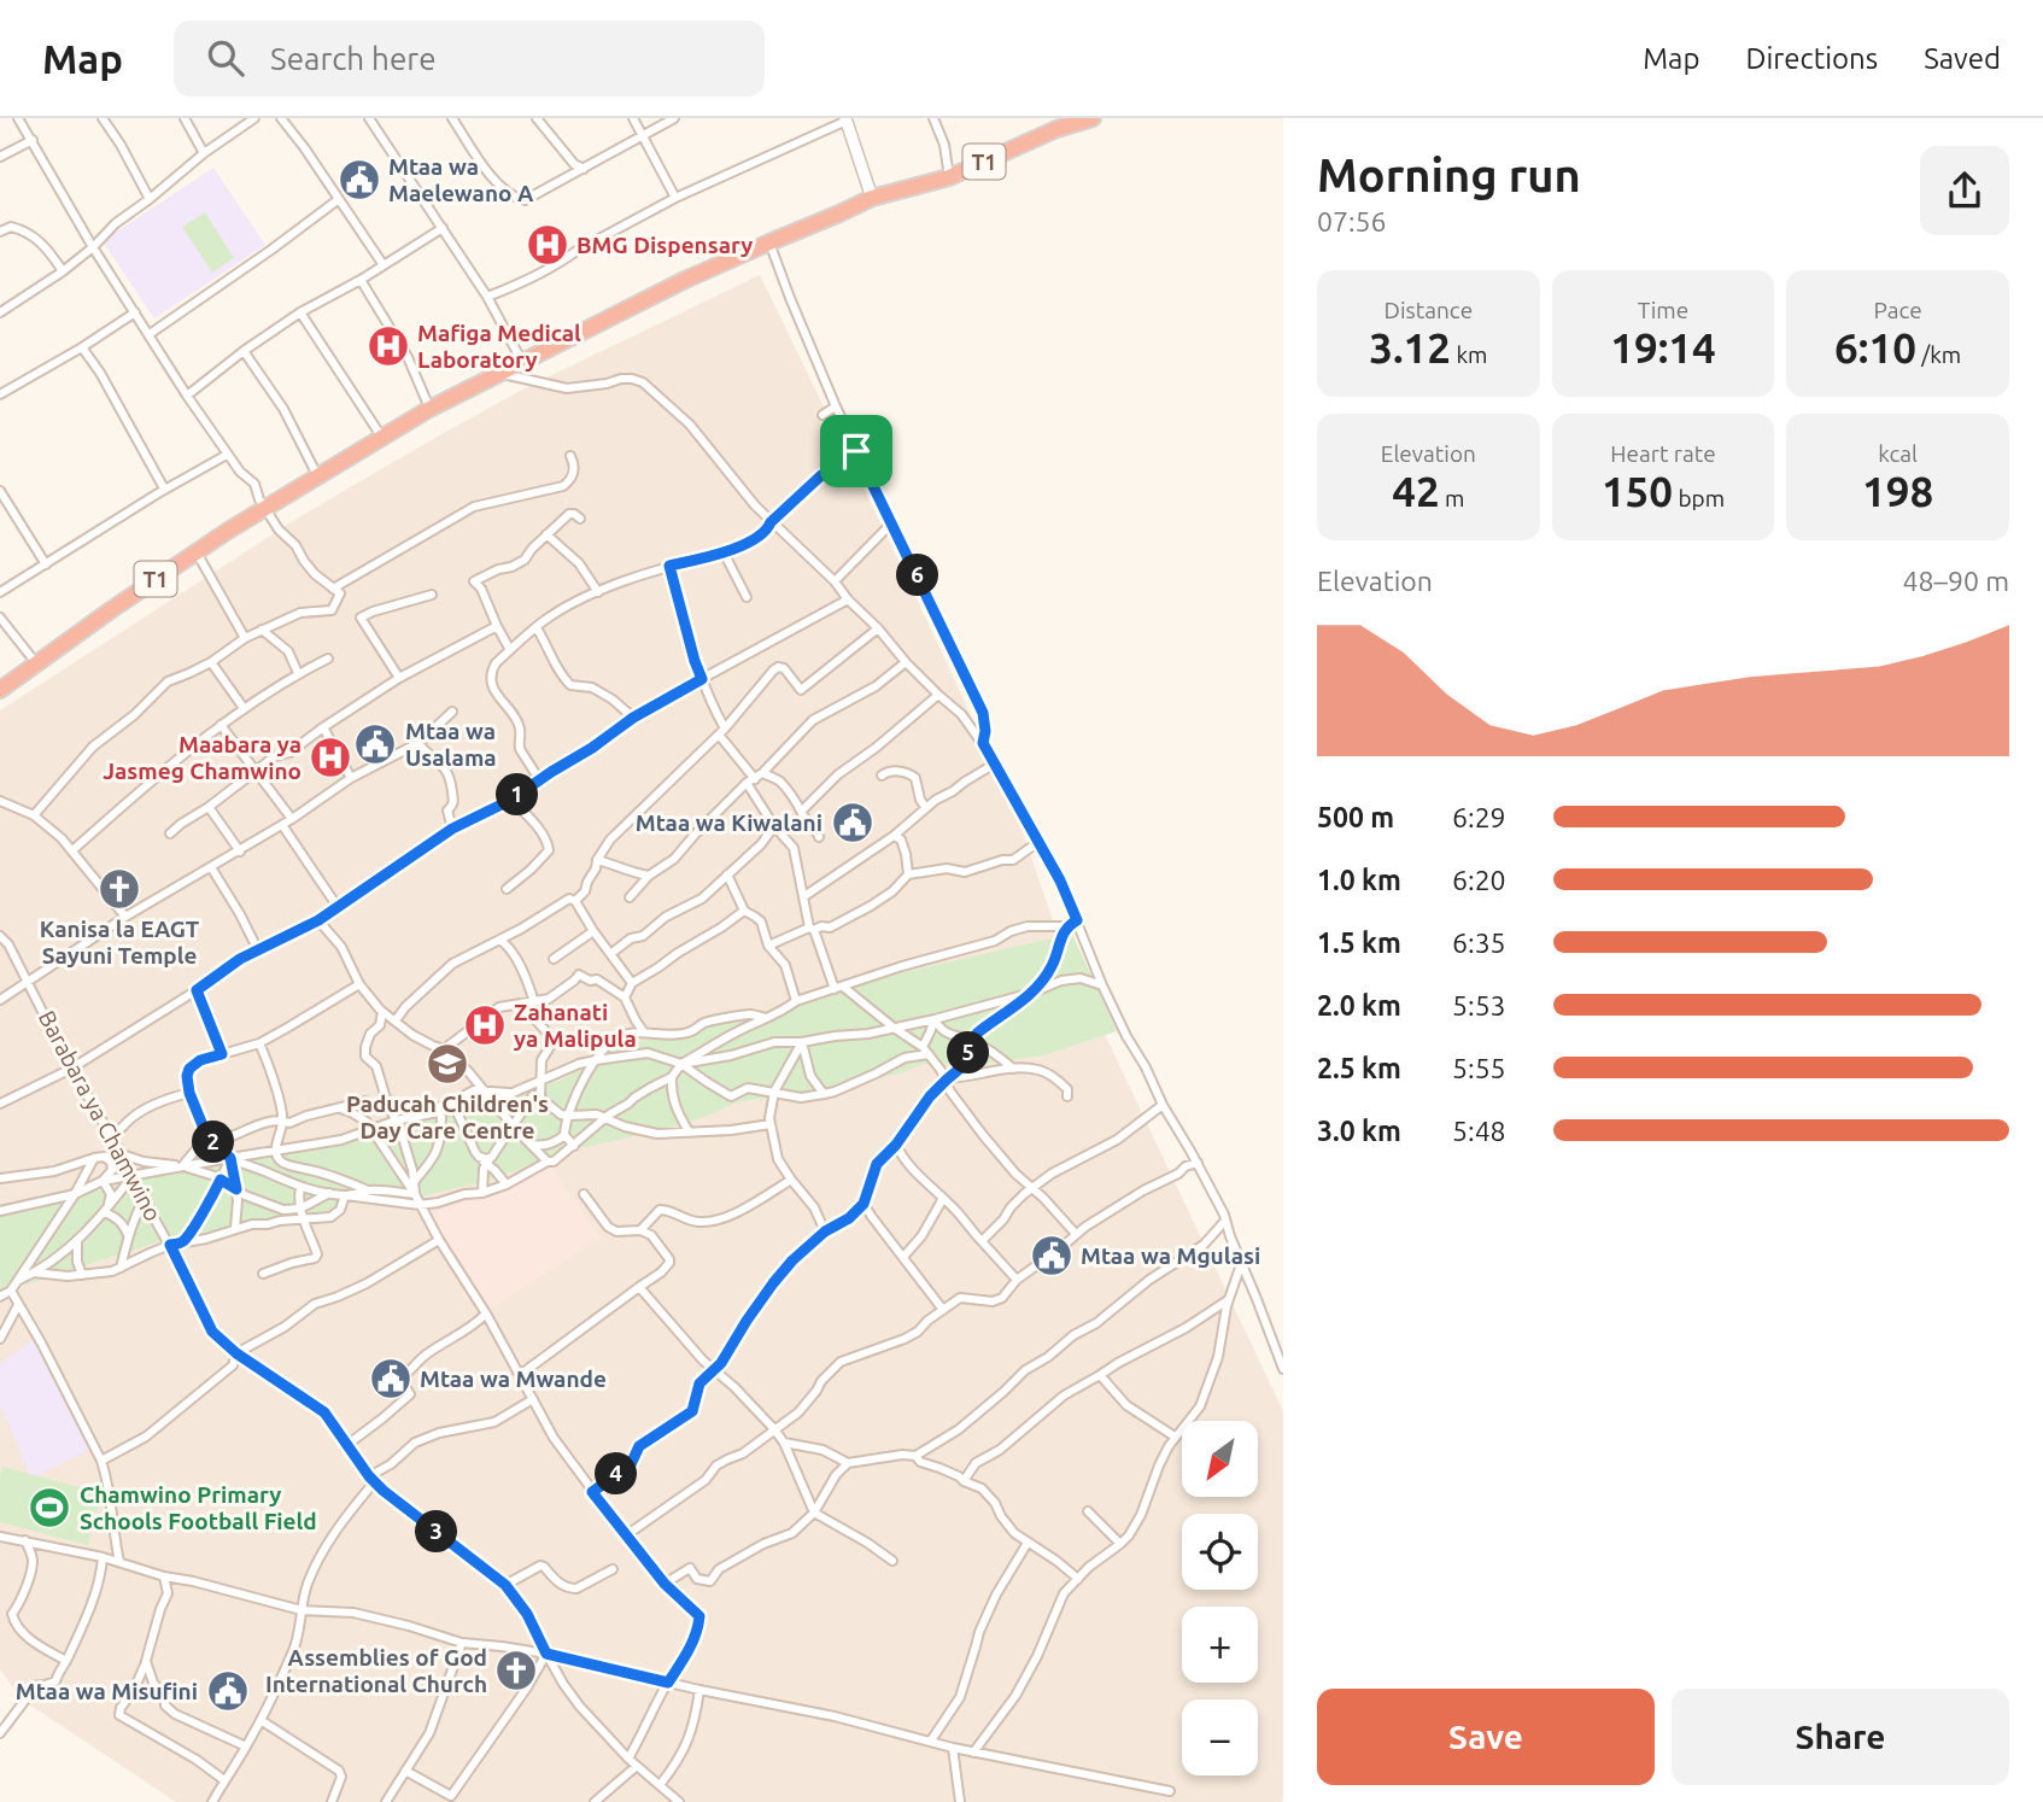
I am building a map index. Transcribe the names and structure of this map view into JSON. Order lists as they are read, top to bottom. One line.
{"streets":{"highway":["T1"],"street":["Barabara ya Chamwino"]},"places":{"public building":["Mtaa wa Maelewano A","Mtaa wa Usalama","Mtaa wa Kiwalani","Mtaa wa Mgulasi","Mtaa wa Mwande","Mtaa wa Misufini"],"hospital":["BMG Dispensary","Mafiga Medical Laboratory","Maabara ya Jasmeg Chamwino","Zahanati ya Malipula"],"church":["Kanisa la EAGT Sayuni Temple","Assemblies of God International Church"],"school or university":["Paducah Children's Day Care Centre"],"sports":["Chamwino Primary Schools Football Field"]},"north":"bottom left","page":{"header":"Map","search":"Search here","nav":["Map","Directions","Saved"],"heading":["Morning run","07:56"],"stats":[["Distance","3.12 km"],["Time","19:14"],["Pace","6:10 /km"],["Elevation","42 m"],["Heart rate","150 bpm"],["kcal","198"]],"chart":["Elevation","48–90 m"],"pins":["6","1","5","2","4","3"],"list":[{"name":"500 m","note":"6:29"},{"name":"1.0 km","note":"6:20"},{"name":"1.5 km","note":"6:35"},{"name":"2.0 km","note":"5:53"},{"name":"2.5 km","note":"5:55"},{"name":"3.0 km","note":"5:48"}],"map_buttons":["+","−"],"buttons":["Save","Share"]}}
